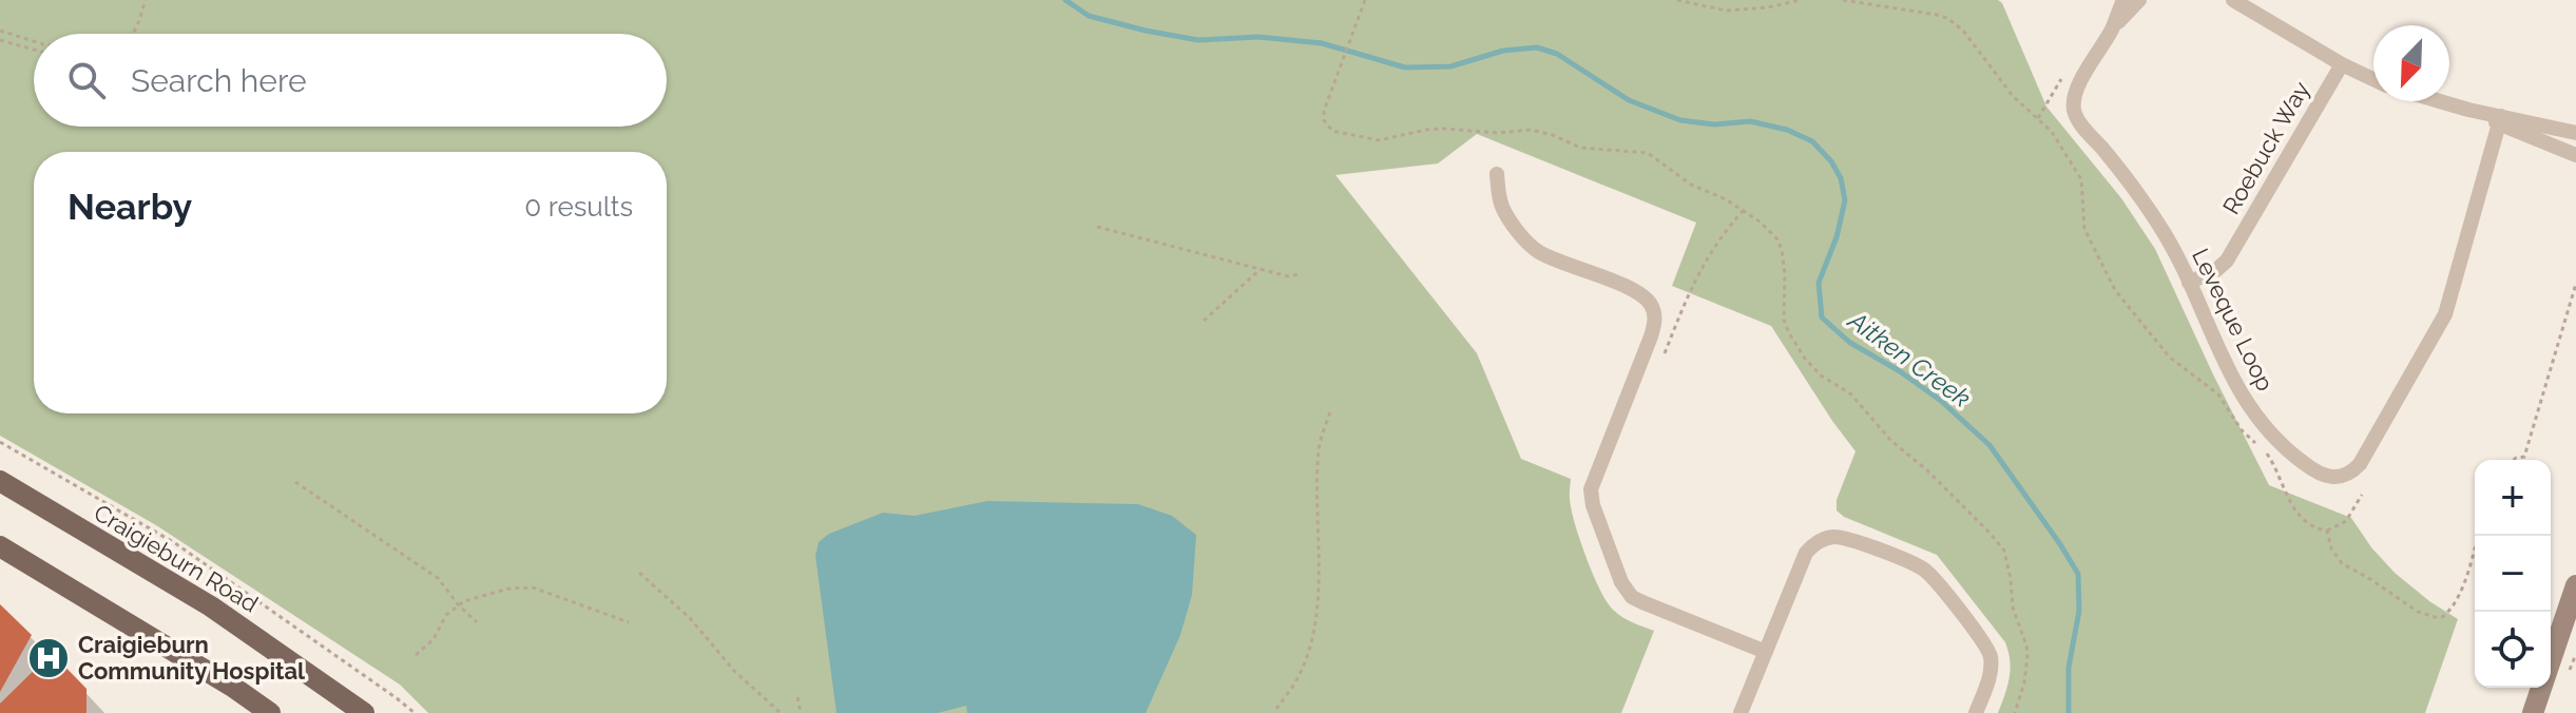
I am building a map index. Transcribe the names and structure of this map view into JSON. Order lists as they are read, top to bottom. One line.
{"streets":{"main road":["Craigieburn Road"],"street":["Roebuck Way","Leveque Loop"]},"crossings":[["Roebuck Way","Leveque Loop"]],"water":["Aitken Creek"],"places":{"hospital":["Craigieburn Community Hospital"]},"north":"bottom left","page":{"search":"Search here","heading":["Nearby","0 results"],"map_buttons":["+","−"]}}
